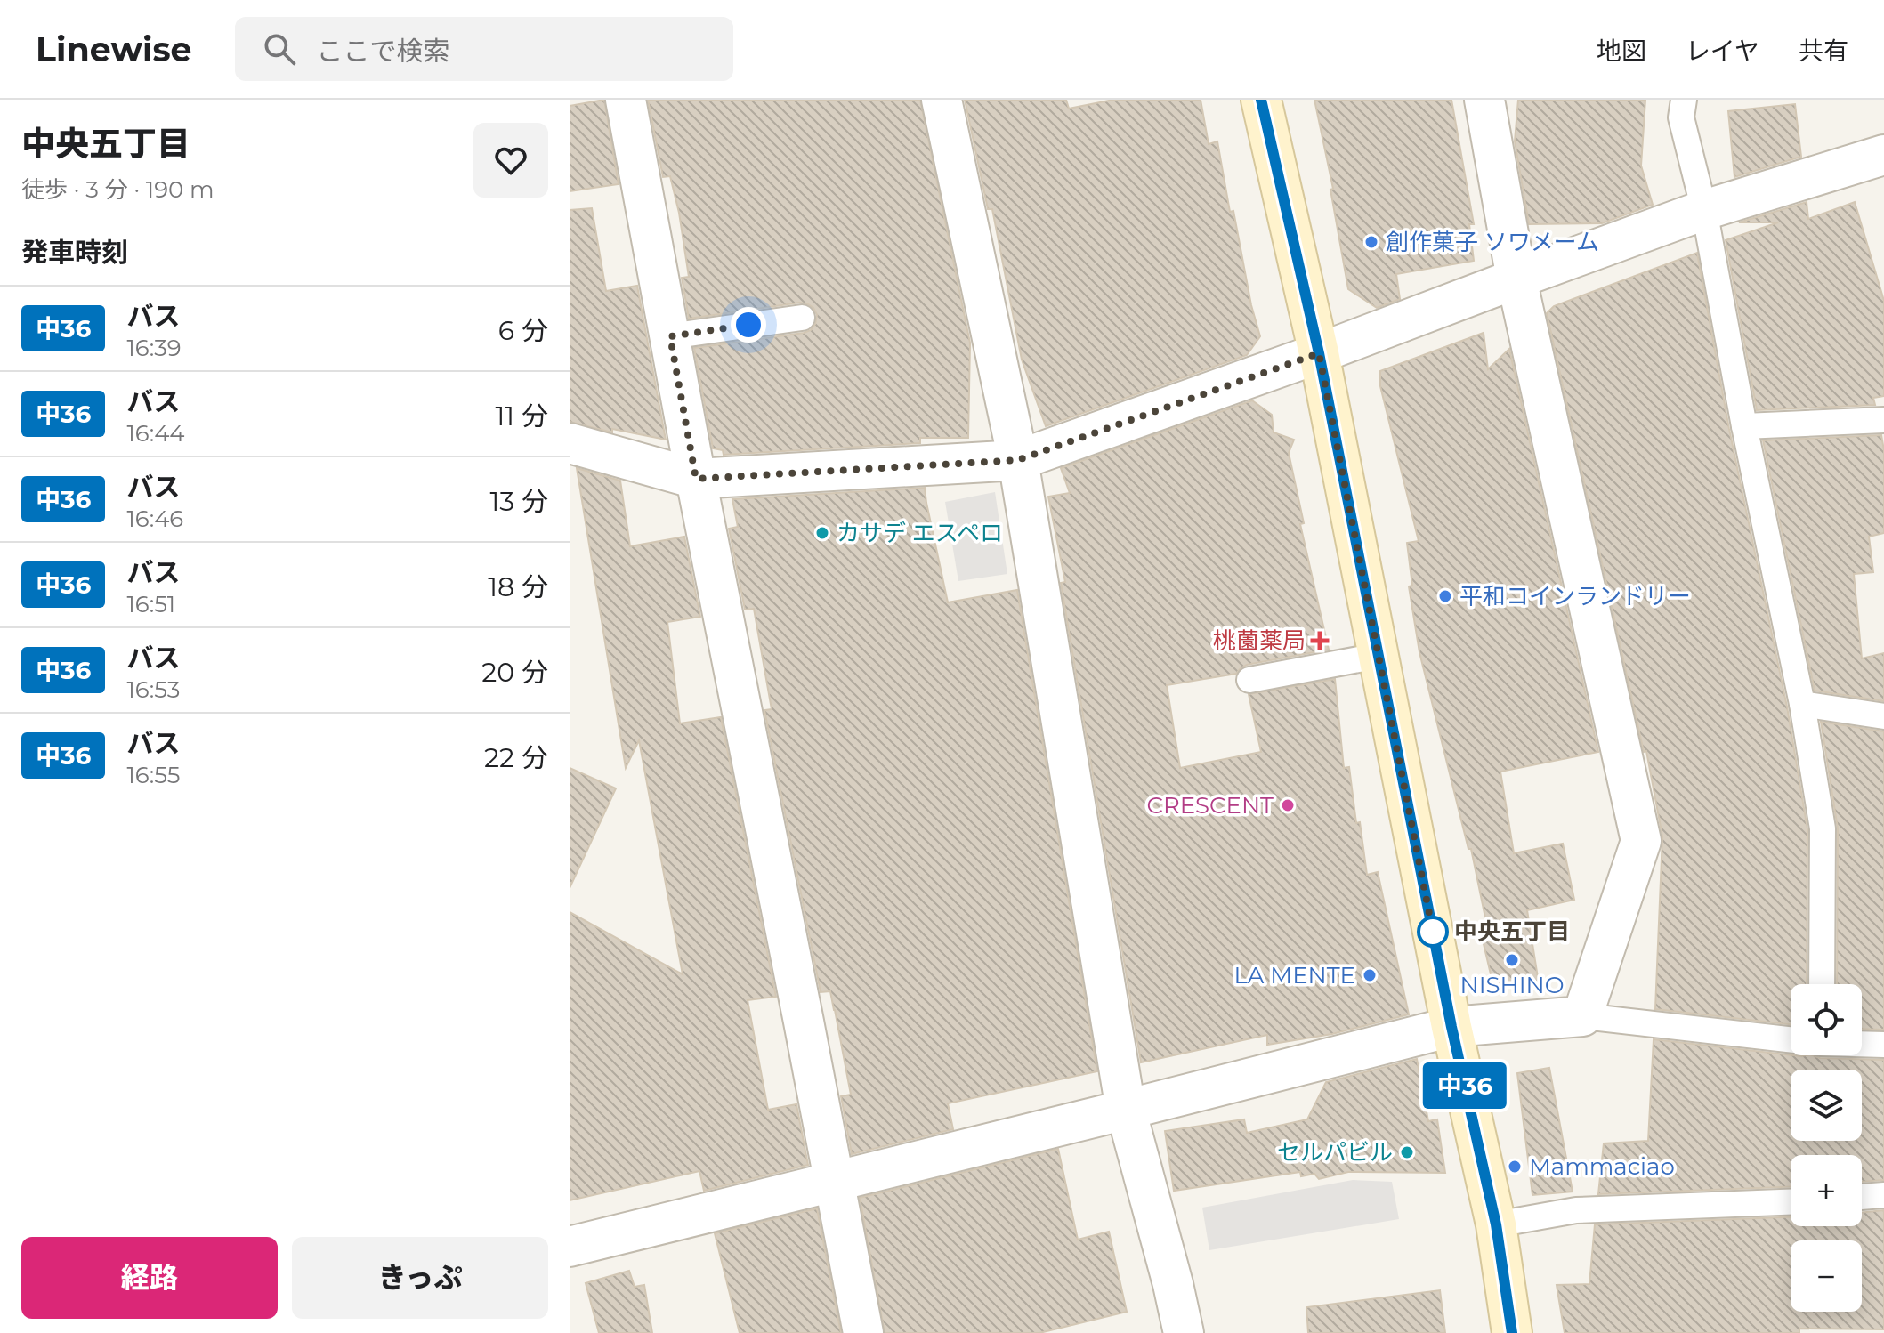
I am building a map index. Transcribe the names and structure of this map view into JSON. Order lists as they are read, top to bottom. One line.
{"places":{"other":["創作菓子 ソワメーム","カサデ エスペロ","平和コインランドリー","CRESCENT","中央五丁目","NISHINO","LA MENTE","セルパビル","Mammaciao"],"health":["桃薗薬局"]},"lines":["bus line 中36"],"page":{"header":"Linewise","search":"ここで検索","nav":["地図","レイヤ","共有"],"heading":[["中央五丁目","徒歩 · 3 分 · 190 m"],"発車時刻"],"on_map":"中36","list":[{"mark":"中36","name":"バス","note":"16:39","value":"6 分"},{"mark":"中36","name":"バス","note":"16:44","value":"11 分"},{"mark":"中36","name":"バス","note":"16:46","value":"13 分"},{"mark":"中36","name":"バス","note":"16:51","value":"18 分"},{"mark":"中36","name":"バス","note":"16:53","value":"20 分"},{"mark":"中36","name":"バス","note":"16:55","value":"22 分"}],"map_buttons":["+","−"],"buttons":["経路","きっぷ"]}}
